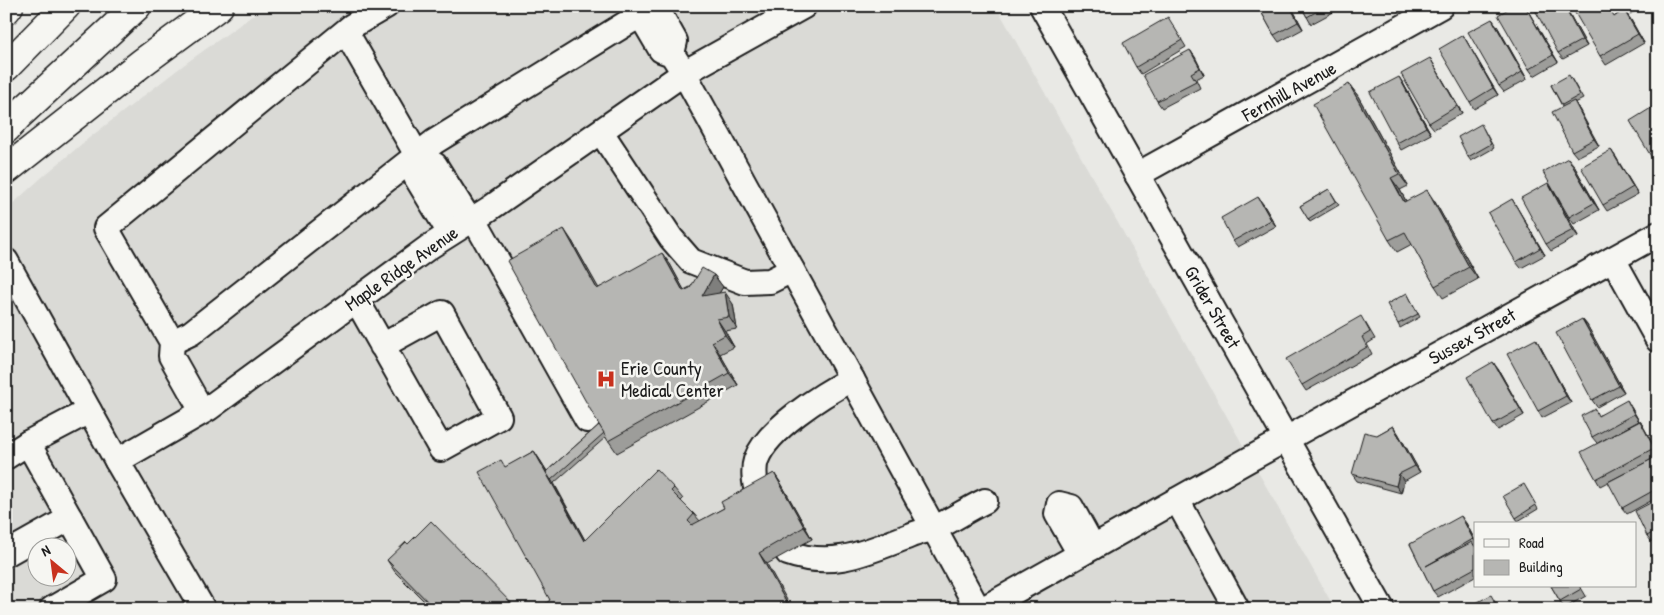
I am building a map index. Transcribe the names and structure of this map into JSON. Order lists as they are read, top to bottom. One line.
{"streets":{"street":["Fernhill Avenue","Maple Ridge Avenue","Grider Street","Sussex Street"]},"crossings":[["Fernhill Avenue","Grider Street"],["Grider Street","Sussex Street"]],"places":{"hospital":["Erie County Medical Center"]},"legend":["Road","Building"],"north":"top left"}
